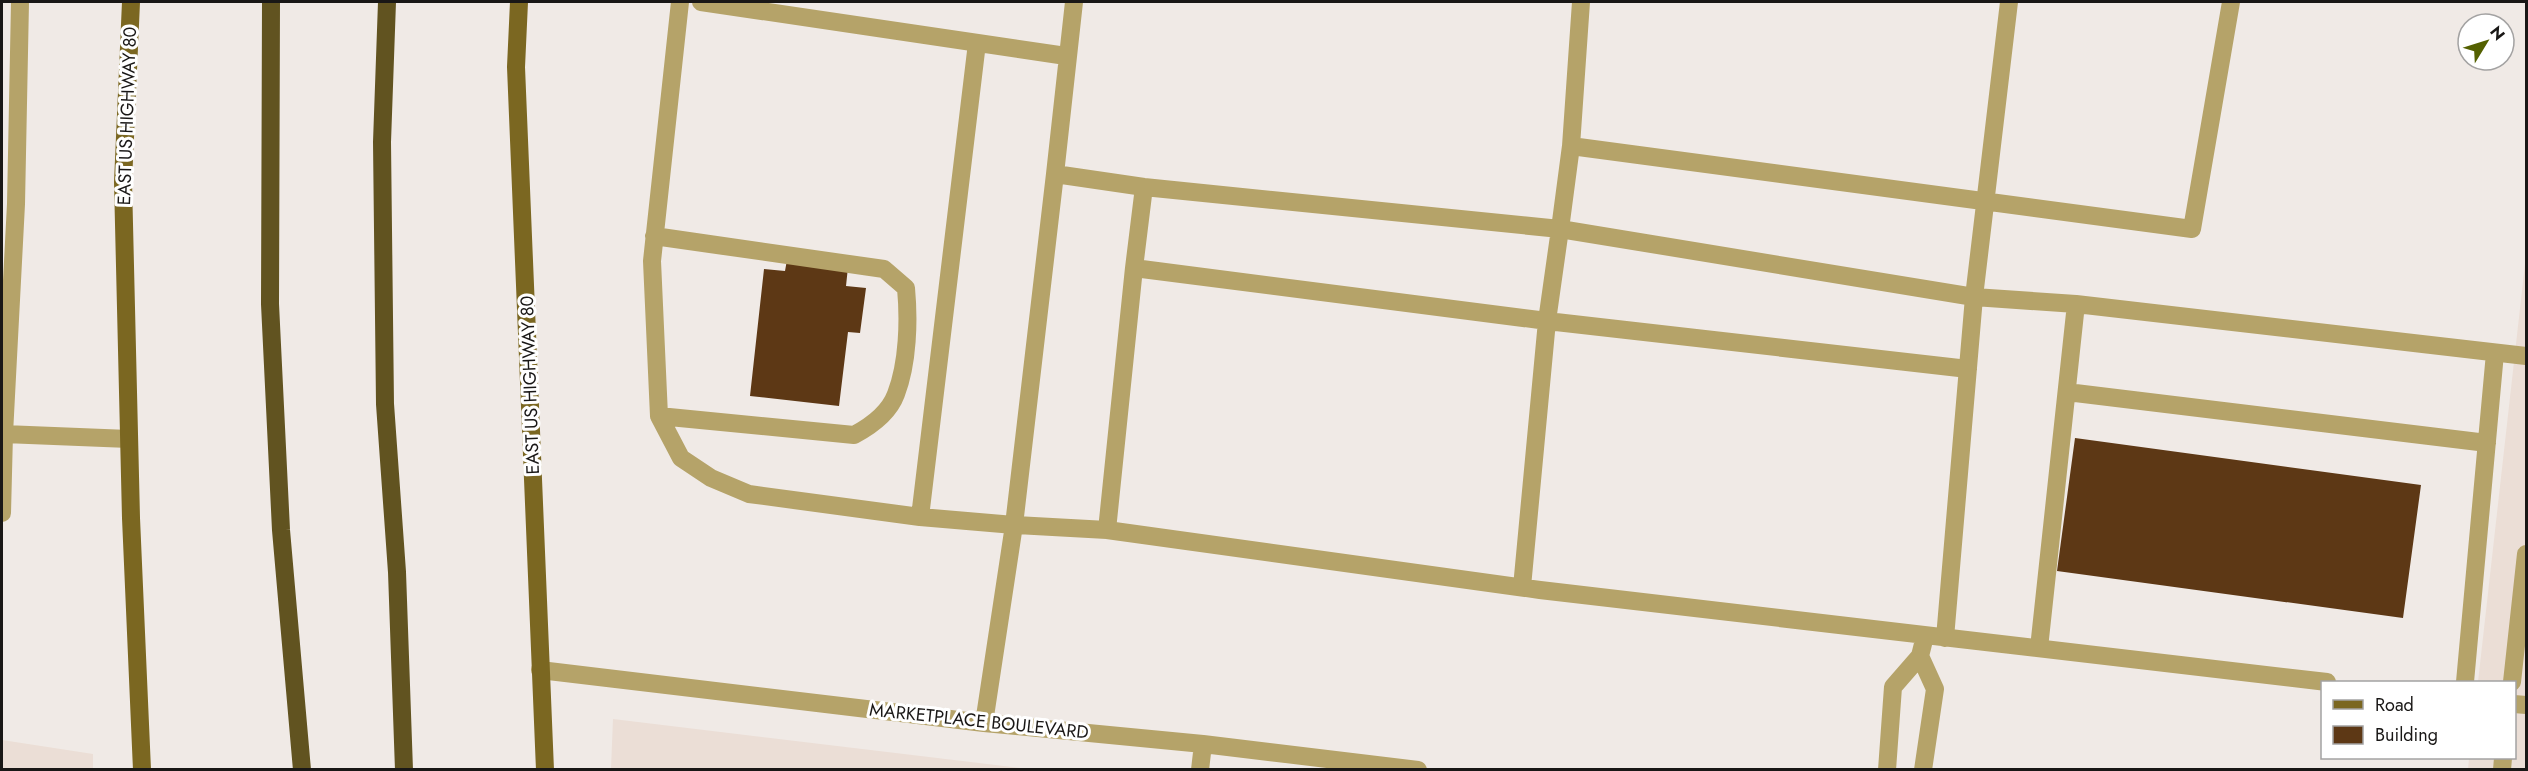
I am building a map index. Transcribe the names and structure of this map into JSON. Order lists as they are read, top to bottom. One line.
{"streets":{"main road":["EAST US HIGHWAY 80"],"street":["MARKETPLACE BOULEVARD"]},"crossings":[["EAST US HIGHWAY 80","MARKETPLACE BOULEVARD"]],"legend":["Road","Building"],"north":"top right"}
